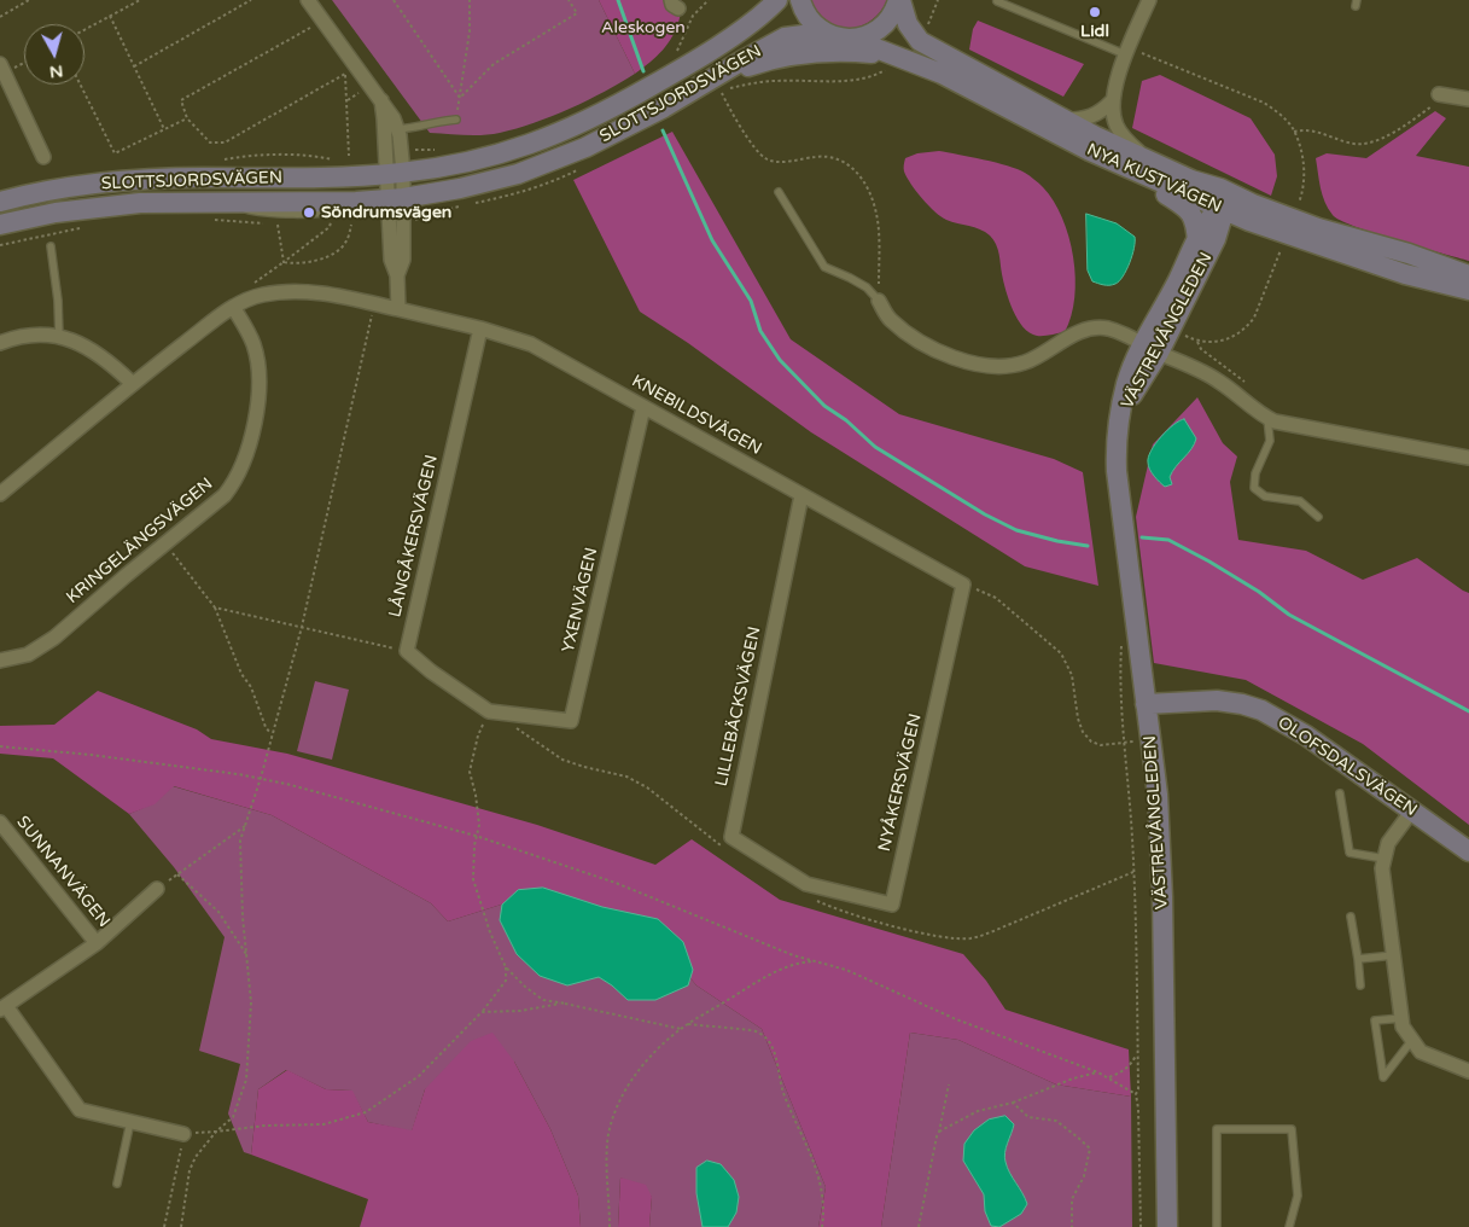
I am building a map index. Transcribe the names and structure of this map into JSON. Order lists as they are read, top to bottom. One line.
{"streets":{"street":["SLOTTSJORDSVÄGEN","NYA KUSTVÄGEN","VÄSTREVÅNGLEDEN","KNEBILDSVÄGEN","LÅNGÅKERSVÄGEN","KRINGELÄNGSVÄGEN","YXENVÄGEN","LILLEBÄCKSVÄGEN","OLOFSDALSVÄGEN","NYÅKERSVÄGEN","SUNNANVÄGEN"]},"crossings":[["SLOTTSJORDSVÄGEN","NYA KUSTVÄGEN"],["NYA KUSTVÄGEN","VÄSTREVÅNGLEDEN"],["VÄSTREVÅNGLEDEN","OLOFSDALSVÄGEN"],["KNEBILDSVÄGEN","LÅNGÅKERSVÄGEN"],["KNEBILDSVÄGEN","YXENVÄGEN"],["KNEBILDSVÄGEN","LILLEBÄCKSVÄGEN"],["KNEBILDSVÄGEN","NYÅKERSVÄGEN"],["LILLEBÄCKSVÄGEN","NYÅKERSVÄGEN"]],"parks":["Aleskogen"],"places":["Lidl","Söndrumsvägen"],"north":"bottom"}
